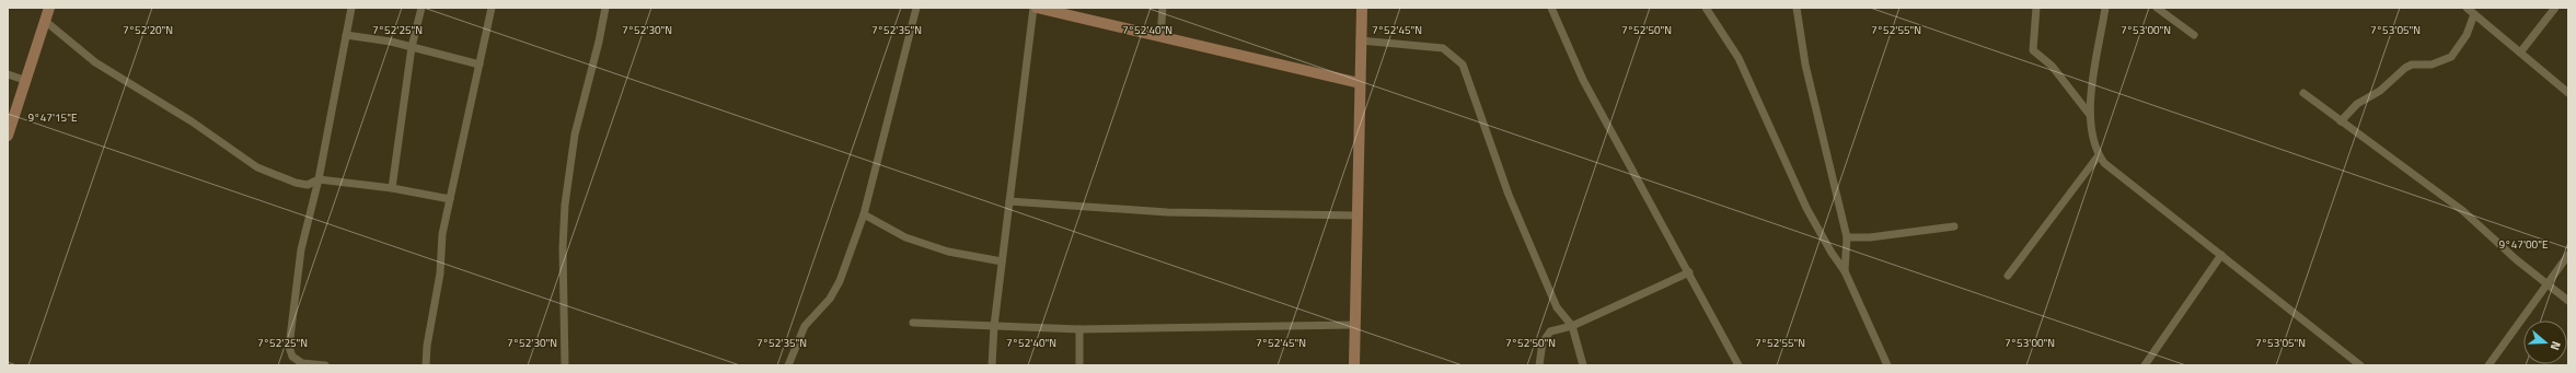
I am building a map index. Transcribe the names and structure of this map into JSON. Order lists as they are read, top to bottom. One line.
{"north":"right","coordinates":["7°53'05\"N","7°52'20\"N","7°52'25\"N","7°52'35\"N","7°52'40\"N","7°53'00\"N","7°52'30\"N","7°52'45\"N","7°52'50\"N","7°52'55\"N","9°47'15\"E","9°47'00\"E"]}
